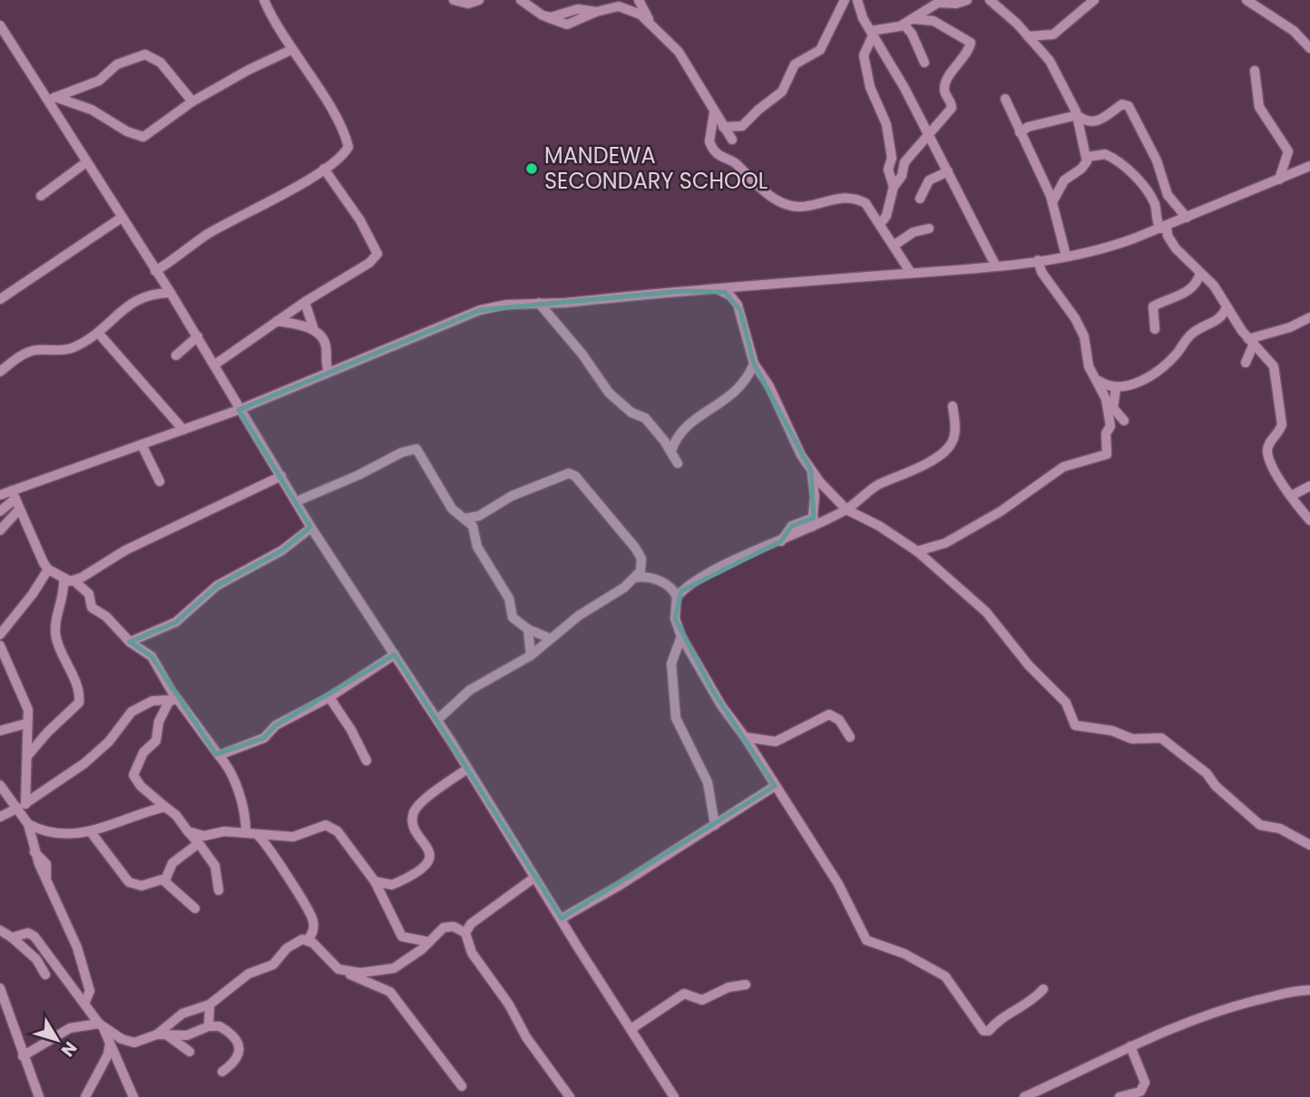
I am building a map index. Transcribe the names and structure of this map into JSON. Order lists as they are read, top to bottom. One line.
{"places":["MANDEWA SECONDARY SCHOOL"],"north":"bottom right"}
